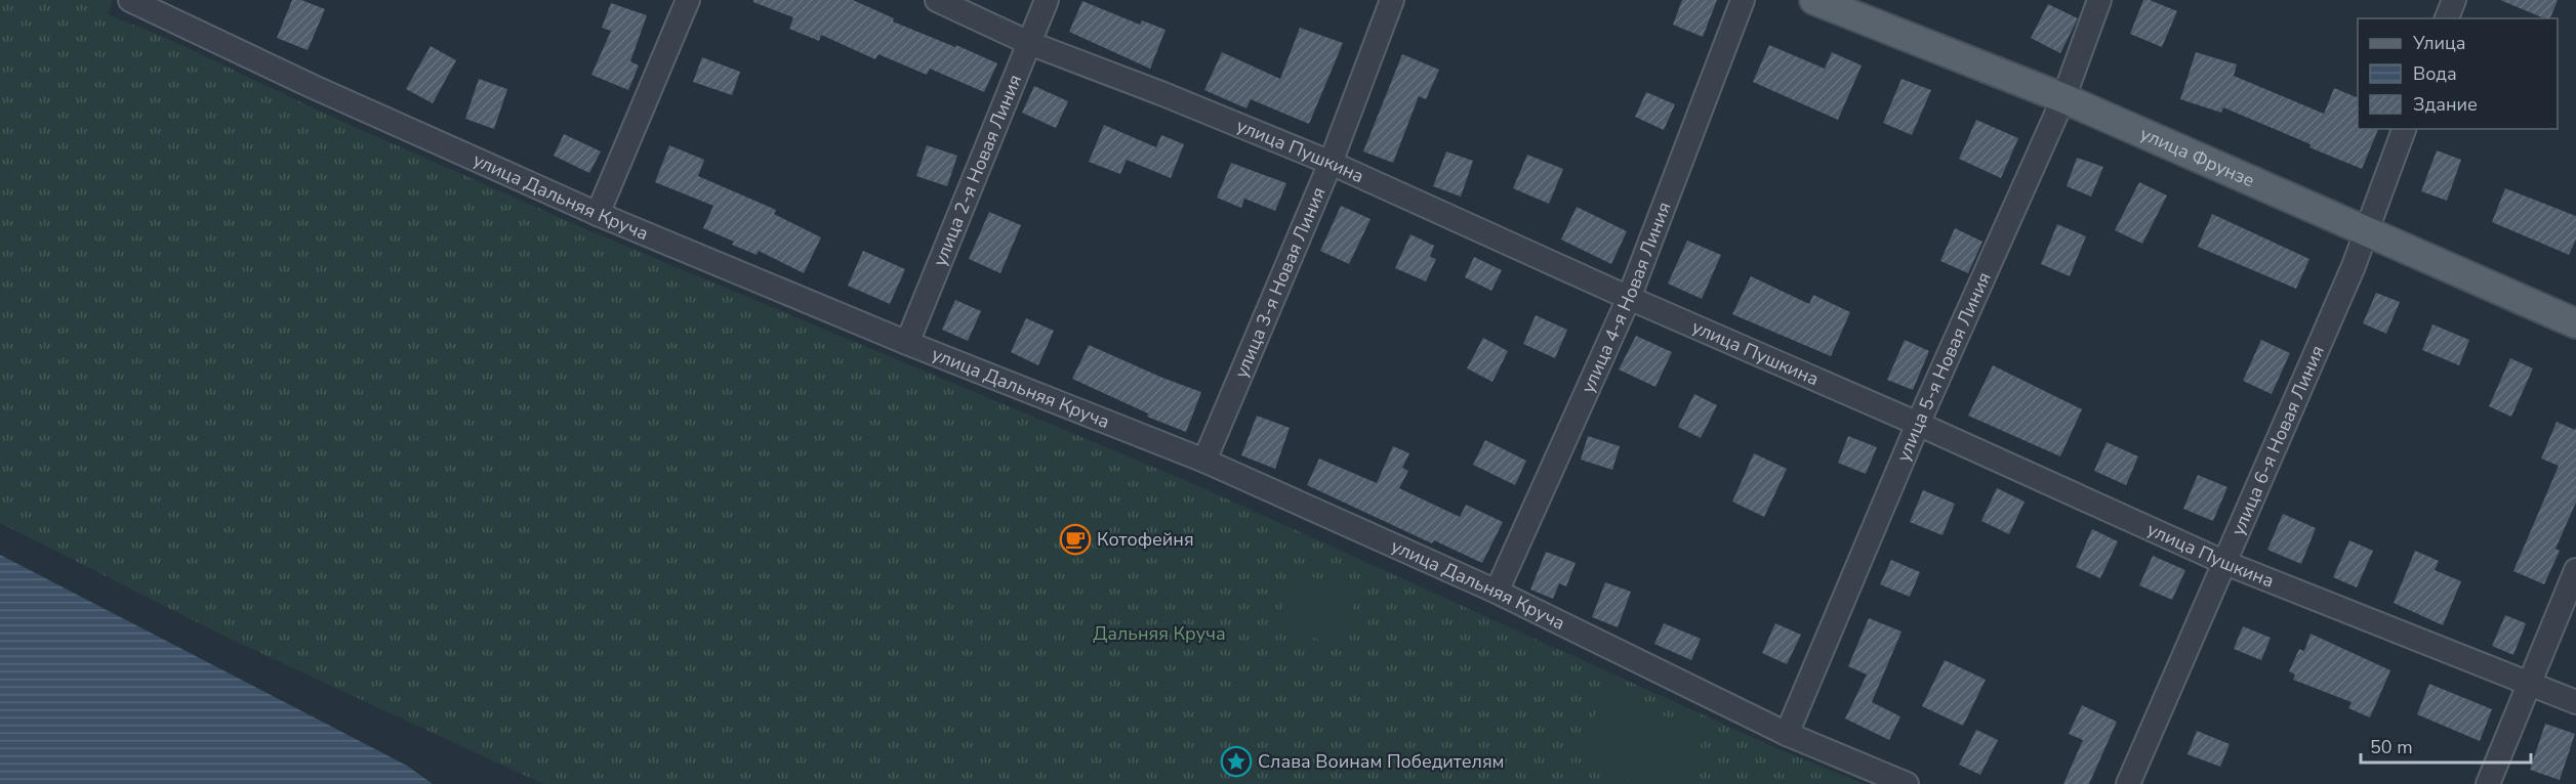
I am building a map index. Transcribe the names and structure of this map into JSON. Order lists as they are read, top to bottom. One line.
{"streets":{"main road":["улица Фрунзе"],"street":["улица Пушкина","улица 2-я Новая Линия","улица Дальняя Круча","улица 3-я Новая Линия","улица 4-я Новая Линия","улица 5-я Новая Линия","улица 6-я Новая Линия"]},"crossings":[["улица Пушкина","улица 2-я Новая Линия"],["улица Пушкина","улица 3-я Новая Линия"],["улица Пушкина","улица 4-я Новая Линия"],["улица Пушкина","улица 5-я Новая Линия"],["улица Пушкина","улица 6-я Новая Линия"],["улица Фрунзе","улица 5-я Новая Линия"],["улица Фрунзе","улица 6-я Новая Линия"],["улица 2-я Новая Линия","улица Дальняя Круча"],["улица Дальняя Круча","улица 3-я Новая Линия"],["улица Дальняя Круча","улица 4-я Новая Линия"],["улица Дальняя Круча","улица 5-я Новая Линия"]],"parks":["Дальняя Круча"],"places":{"cafe":["Котофейня"],"place":["Слава Воинам Победителям"]},"legend":["Улица","Вода","Здание"],"scale_bar":"50 m"}
